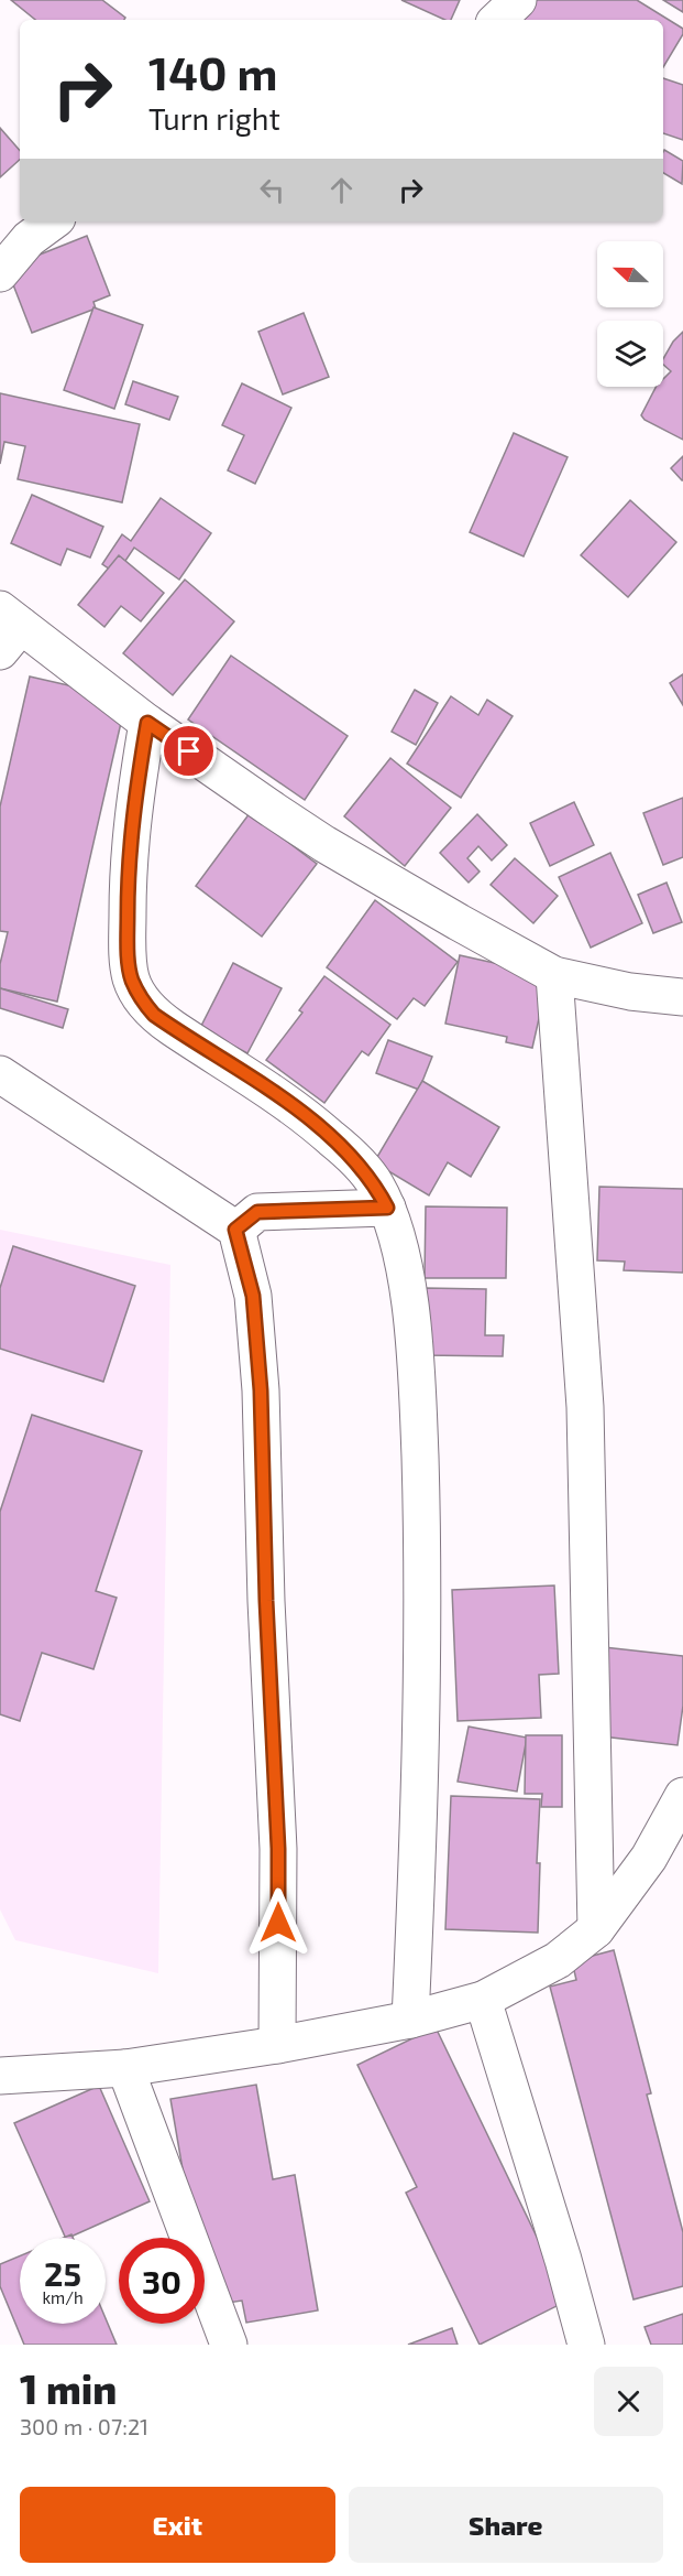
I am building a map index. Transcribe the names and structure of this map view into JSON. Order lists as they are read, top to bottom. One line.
{"north":"left","page":{"turn":["140 m","Turn right"],"speed":"25 km/h","limit":"30","heading":["1 min","300 m · 07:21"],"buttons":["Exit","Share"]}}
